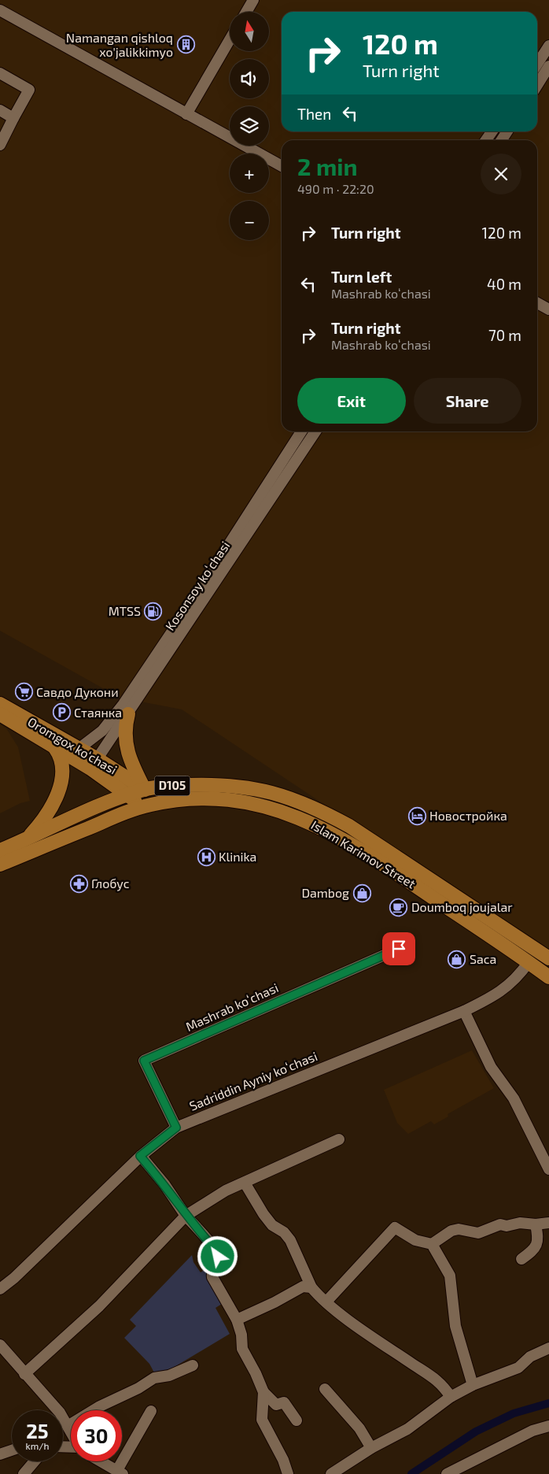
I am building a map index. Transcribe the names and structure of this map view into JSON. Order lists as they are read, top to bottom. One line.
{"streets":{"main road":["Oromgox ko‘chasi","D105","Islam Karimov Street"],"street":["Kosonsoy koʻchasi","Mashrab koʻchasi","Sadriddin Ayniy koʻchasi"]},"crossings":[["Kosonsoy koʻchasi","Oromgox ko‘chasi"],["Oromgox ko‘chasi","Islam Karimov Street"],["Islam Karimov Street","Sadriddin Ayniy koʻchasi"],["Mashrab koʻchasi","Sadriddin Ayniy koʻchasi"]],"places":{"building":["Namangan qishloq xo'jalikkimyo"],"fuel station":["MTSS"],"supermarket":["Савдо Дукони"],"parking":["Стаянка"],"hotel":["Новостройка"],"hospital":["Klinika"],"pharmacy":["Глобус"],"shop":["Dambog","Saca"],"cafe":["Doumboq joujalar"]},"north":"top","page":{"map_buttons":["+","−"],"turn":["120 m","Turn right"],"then":"Then","heading":["2 min","490 m · 22:20"],"list":[{"name":"Turn right","value":"120 m"},{"name":"Turn left","note":"Mashrab koʻchasi","value":"40 m"},{"name":"Turn right","note":"Mashrab koʻchasi","value":"70 m"}],"buttons":["Exit","Share"],"speed":"25 km/h","limit":"30"}}
